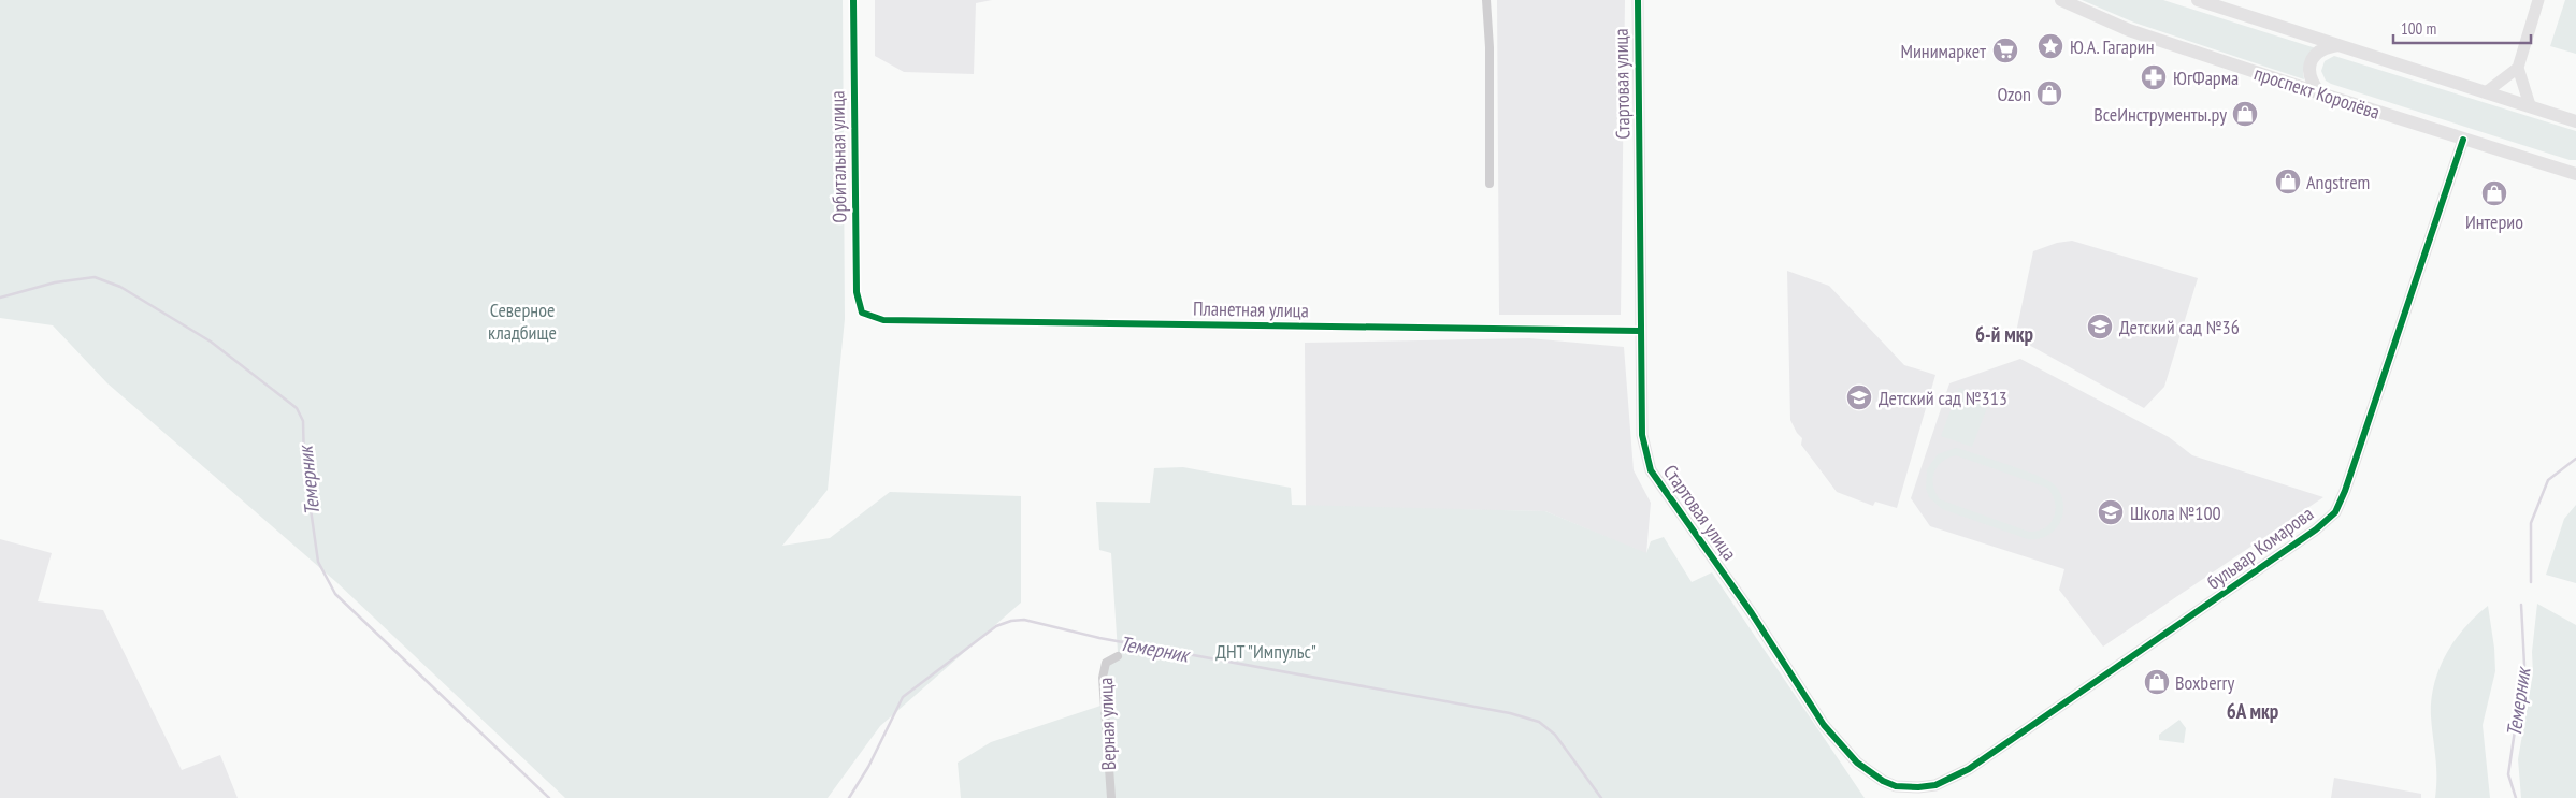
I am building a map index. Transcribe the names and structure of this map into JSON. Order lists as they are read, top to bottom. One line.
{"streets":{"main road":["проспект Королёва"],"street":["Стартовая улица","Орбитальная улица","Планетная улица","бульвар Комарова","Верная улица"]},"crossings":[["Стартовая улица","Планетная улица"],["Стартовая улица","бульвар Комарова"],["проспект Королёва","бульвар Комарова"],["Орбитальная улица","Планетная улица"]],"districts":["6-й мкр","6А мкр"],"water":["Темерник"],"parks":["Северное кладбище","ДНТ \"Импульс\""],"places":{"place":["Ю.А. Гагарин"],"supermarket":["Минимаркет"],"pharmacy":["ЮгФарма"],"shop":["Ozon","ВсеИнструменты.ру","Angstrem","Интерио","Boxberry"],"school or university":["Детский сад №36","Детский сад №313","Школа №100"]},"scale_bar":"100 m"}
